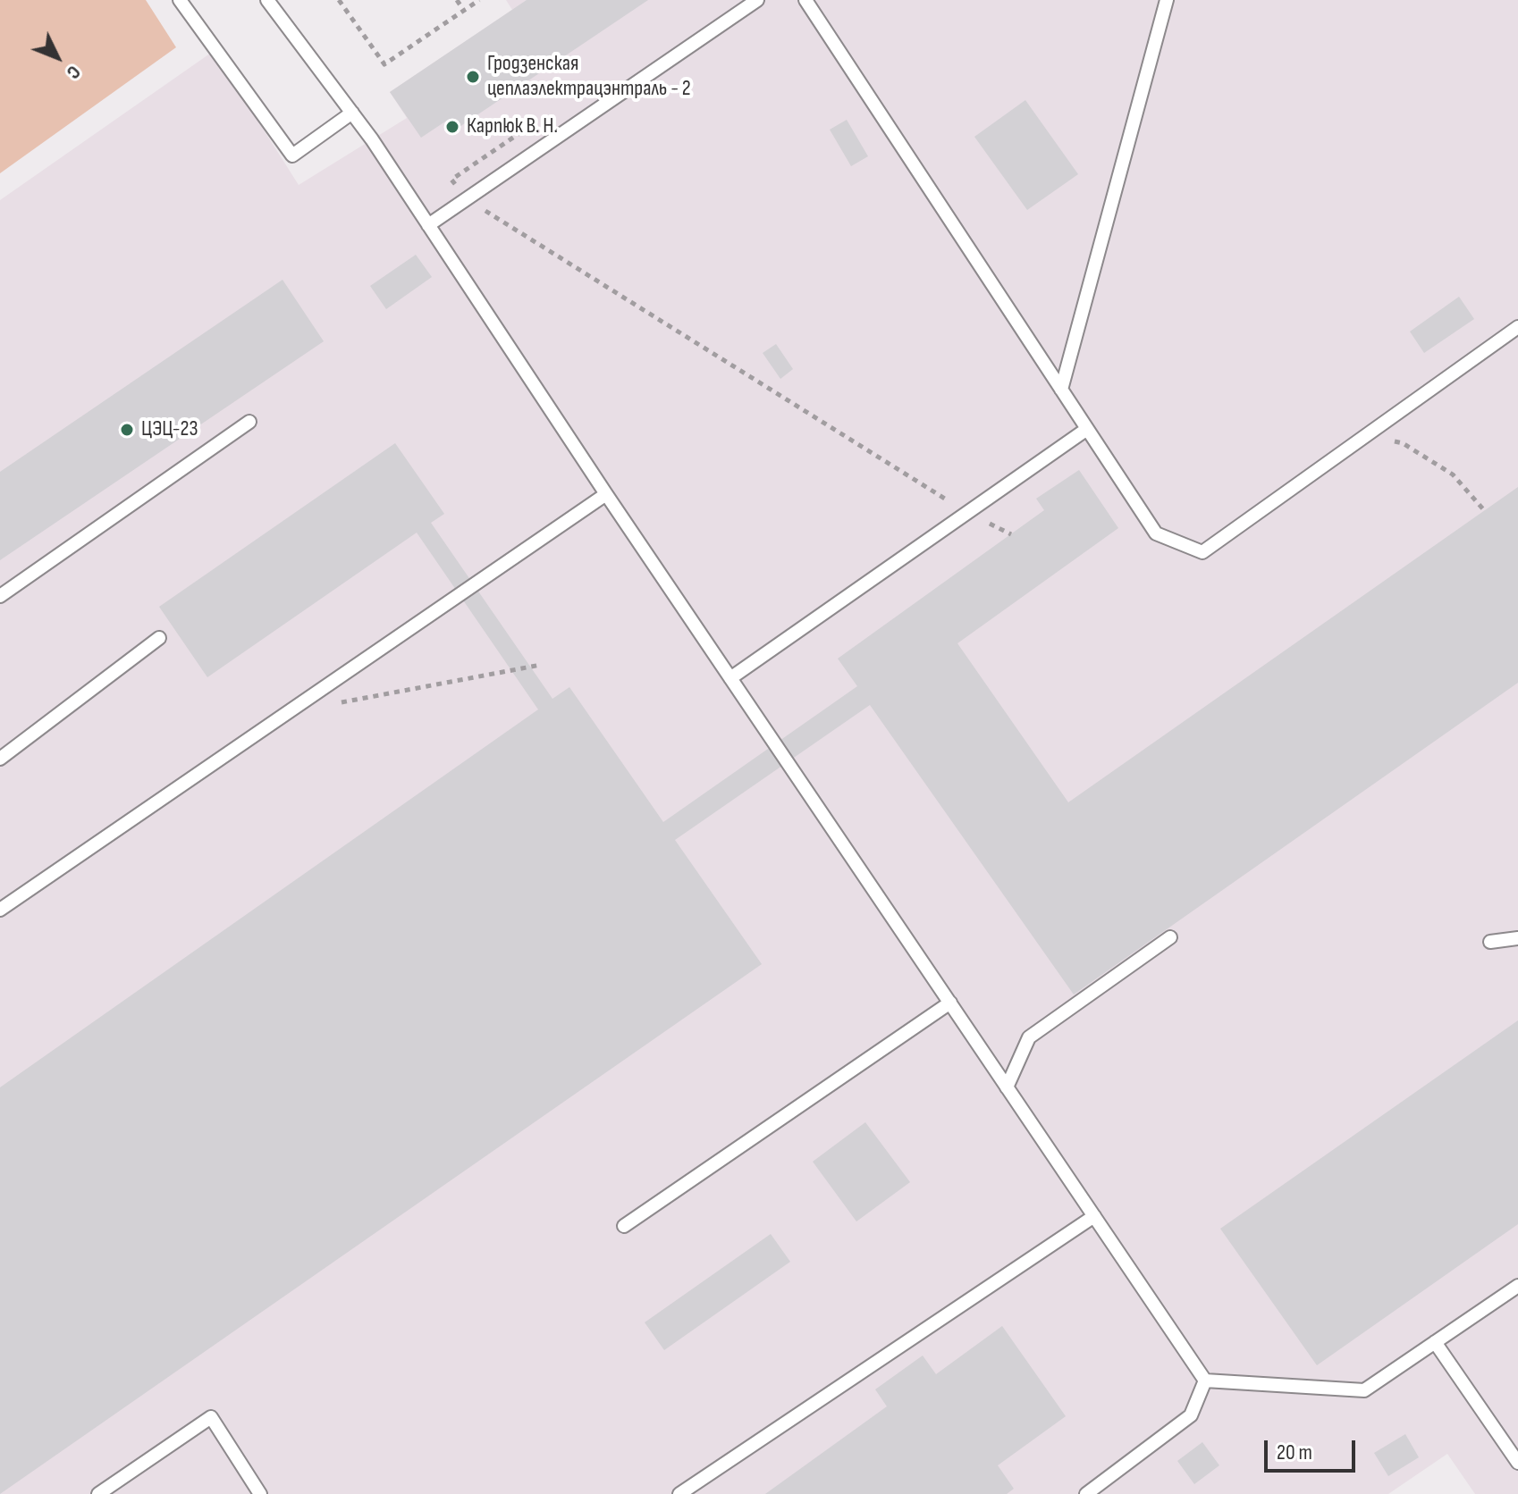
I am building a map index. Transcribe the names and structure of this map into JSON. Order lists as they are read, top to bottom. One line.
{"places":["Гродзенская цеплаэлектрацэнтраль - 2","Карпюк В. Н.","ЦЭЦ-23"],"scale_bar":"20 m","north":"bottom right"}
